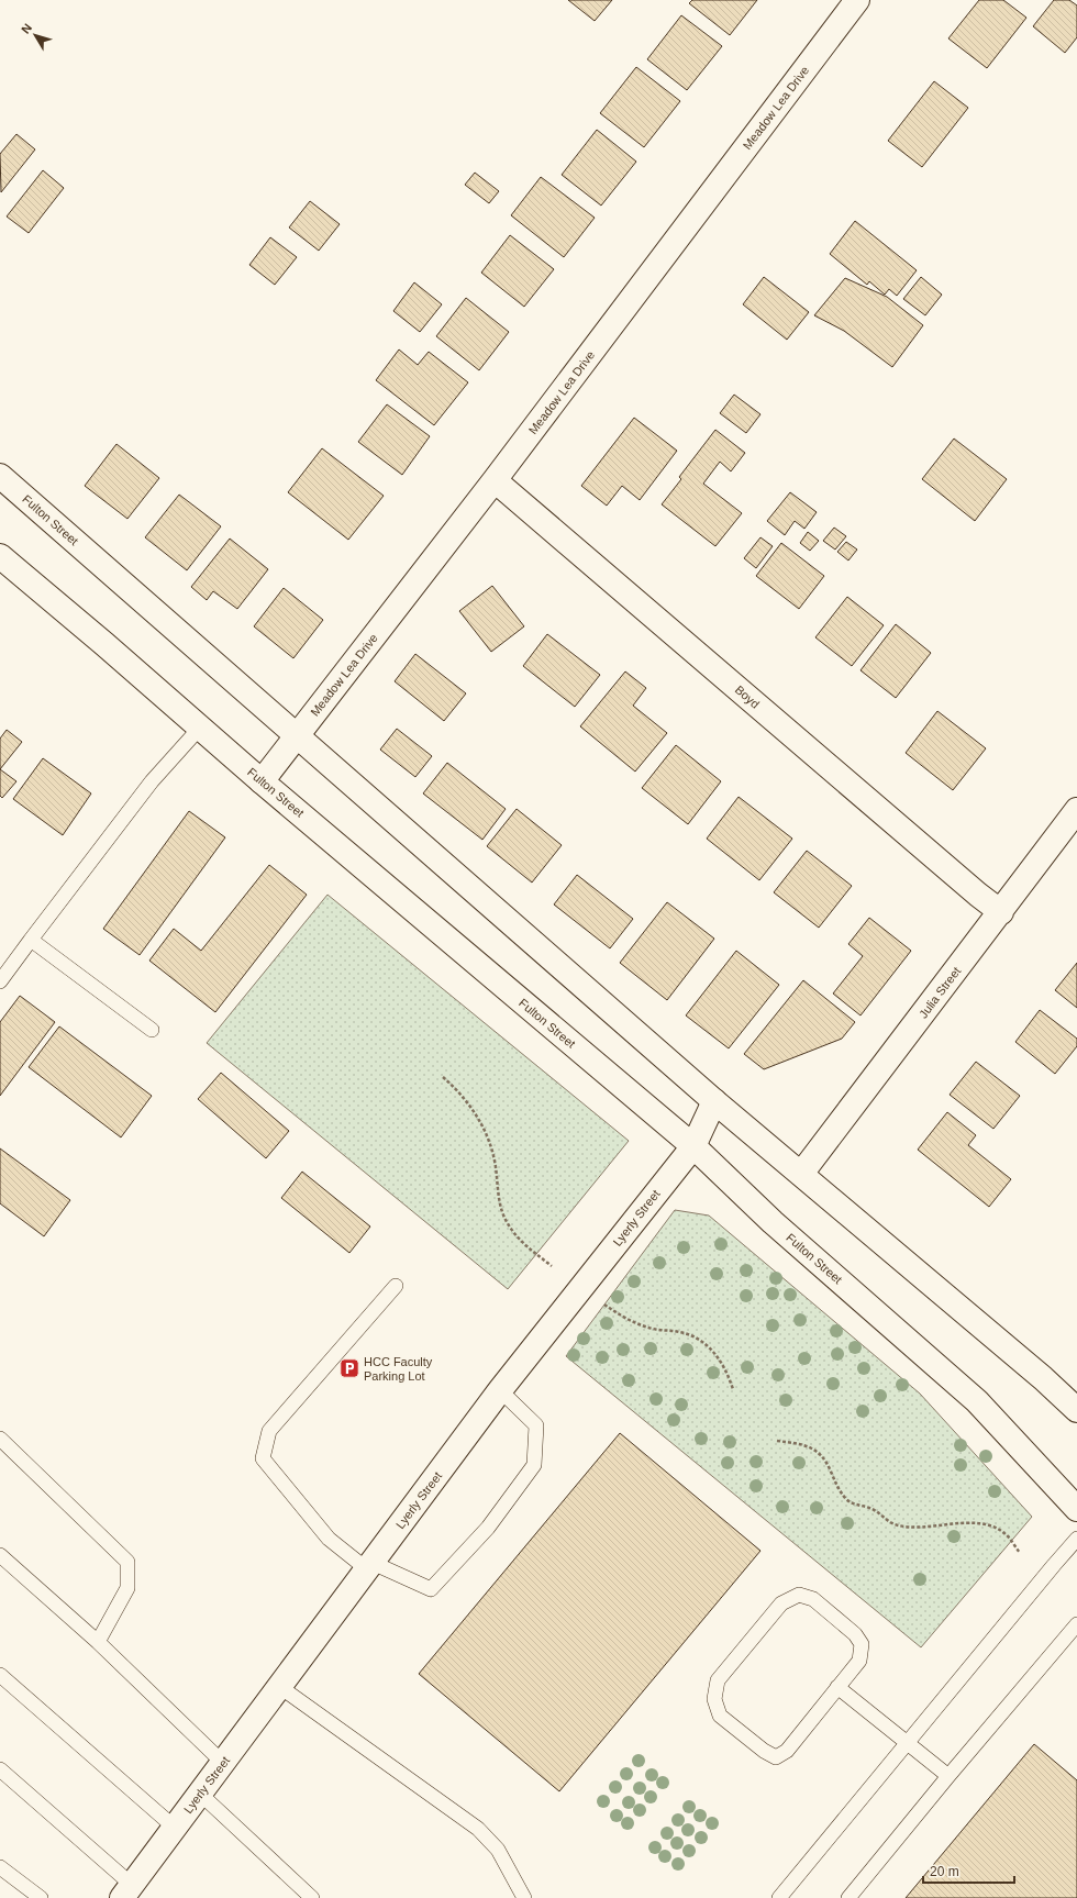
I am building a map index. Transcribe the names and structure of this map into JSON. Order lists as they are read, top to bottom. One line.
{"streets":{"street":["Meadow Lea Drive","Fulton Street","Boyd","Julia Street","Lyerly Street"]},"crossings":[["Meadow Lea Drive","Fulton Street"],["Meadow Lea Drive","Boyd"],["Fulton Street","Julia Street"],["Fulton Street","Lyerly Street"],["Boyd","Julia Street"]],"places":{"parking":["HCC Faculty Parking Lot"]},"scale_bar":"20 m","north":"top left"}
